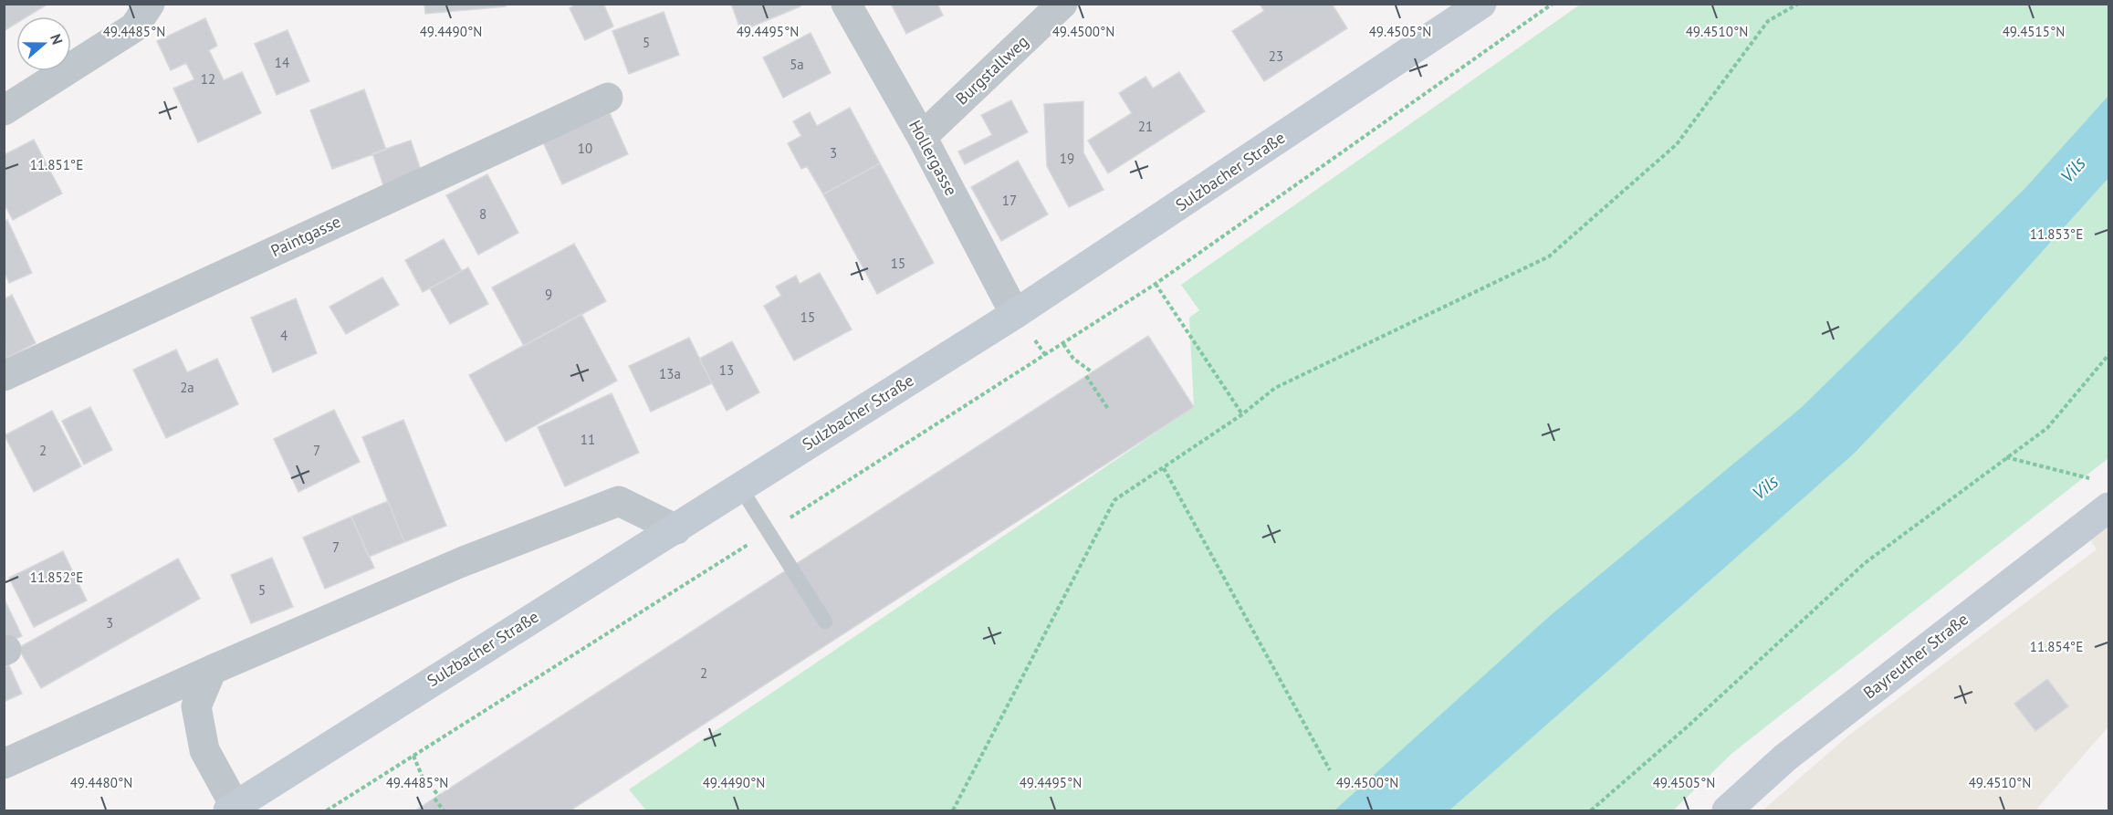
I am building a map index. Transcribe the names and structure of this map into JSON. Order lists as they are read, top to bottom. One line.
{"streets":{"main road":["Sulzbacher Straße","Bayreuther Straße"],"street":["Burgstallweg","Hollergasse","Paintgasse"]},"crossings":[["Burgstallweg","Hollergasse"],["Hollergasse","Sulzbacher Straße"]],"water":["Vils"],"house_numbers":["5","23","14","5a","12","21","10","3","19","17","8","15","9","15","4","13","13a","2a","11","2","7","7","5","3","2"],"north":"right","coordinates":["49.4485°N","49.4490°N","49.4495°N","49.4500°N","49.4505°N","49.4510°N","49.4515°N","11.851°E","11.853°E","11.852°E","11.854°E","49.4480°N"]}
